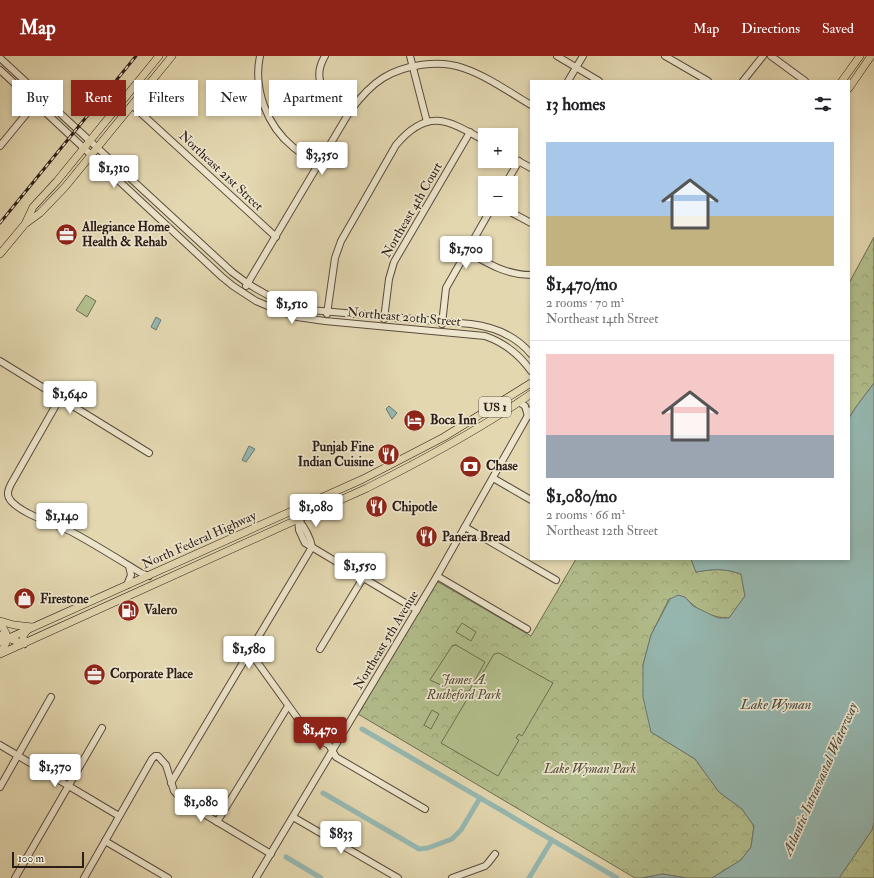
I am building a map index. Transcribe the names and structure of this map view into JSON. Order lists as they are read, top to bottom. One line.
{"streets":{"main road":["US 1","North Federal Highway"],"street":["Northeast 21st Street","Northeast 4th Court","Northeast 20th Street","Northeast 5th Avenue"]},"crossings":[["Northeast 4th Court","Northeast 20th Street"],["US 1","North Federal Highway"]],"water":["Lake Wyman","Atlantic Intracoastal Waterway"],"parks":["James A. Rutheford Park","Lake Wyman Park"],"places":{"office":["Allegiance Home Health & Rehab","Corporate Place"],"hotel":["Boca Inn"],"restaurant":["Punjab Fine Indian Cuisine","Chipotle","Panera Bread"],"bank":["Chase"],"shop":["Firestone"],"fuel station":["Valero"]},"scale_bar":"100 m","page":{"header":"Map","nav":["Map","Directions","Saved"],"chip":["Buy","Rent","Filters","New","Apartment"],"heading":"13 homes","map_buttons":["+","−"],"list":[{"name":"$1,470/mo","note":"2 rooms · 70 m² · Northeast 14th Street"},{"name":"$1,080/mo","note":"2 rooms · 66 m² · Northeast 12th Street"}],"price":["$3,350","$1,310","$1,700","$1,510","$1,640","$1,080","$1,140","$1,550","$1,580","$1,470","$1,370","$1,080","$833"],"scale":"100 m"}}
